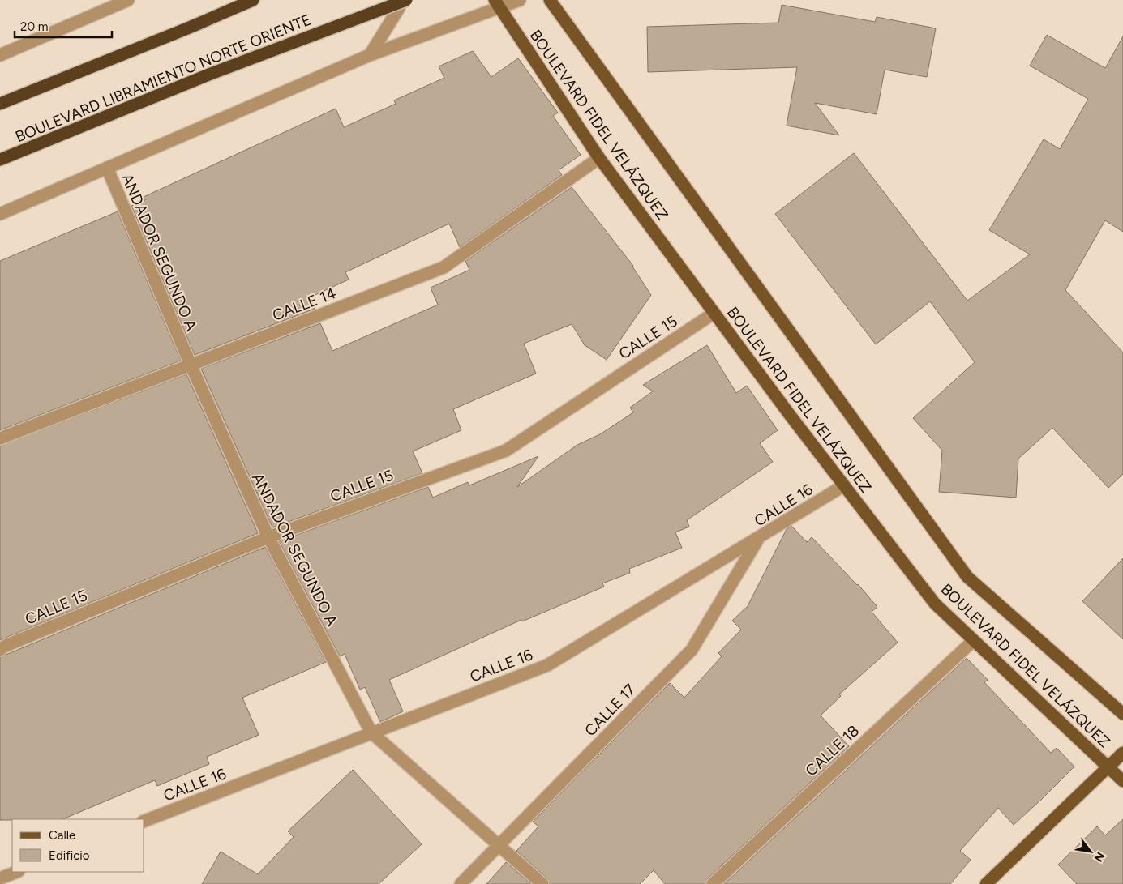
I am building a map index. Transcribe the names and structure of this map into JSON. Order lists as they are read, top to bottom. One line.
{"streets":{"highway":["BOULEVARD LIBRAMIENTO NORTE ORIENTE"],"main road":["BOULEVARD FIDEL VELÁZQUEZ"],"street":["ANDADOR SEGUNDO A","CALLE 14","CALLE 15","CALLE 16","CALLE 17","CALLE 18"]},"crossings":[["BOULEVARD FIDEL VELÁZQUEZ","CALLE 14"],["BOULEVARD FIDEL VELÁZQUEZ","CALLE 15"],["BOULEVARD FIDEL VELÁZQUEZ","CALLE 16"],["BOULEVARD FIDEL VELÁZQUEZ","CALLE 18"],["ANDADOR SEGUNDO A","CALLE 14"],["ANDADOR SEGUNDO A","CALLE 15"],["ANDADOR SEGUNDO A","CALLE 16"],["ANDADOR SEGUNDO A","CALLE 17"],["CALLE 16","CALLE 17"]],"legend":["Calle","Edificio"],"scale_bar":"20 m","north":"bottom right"}
